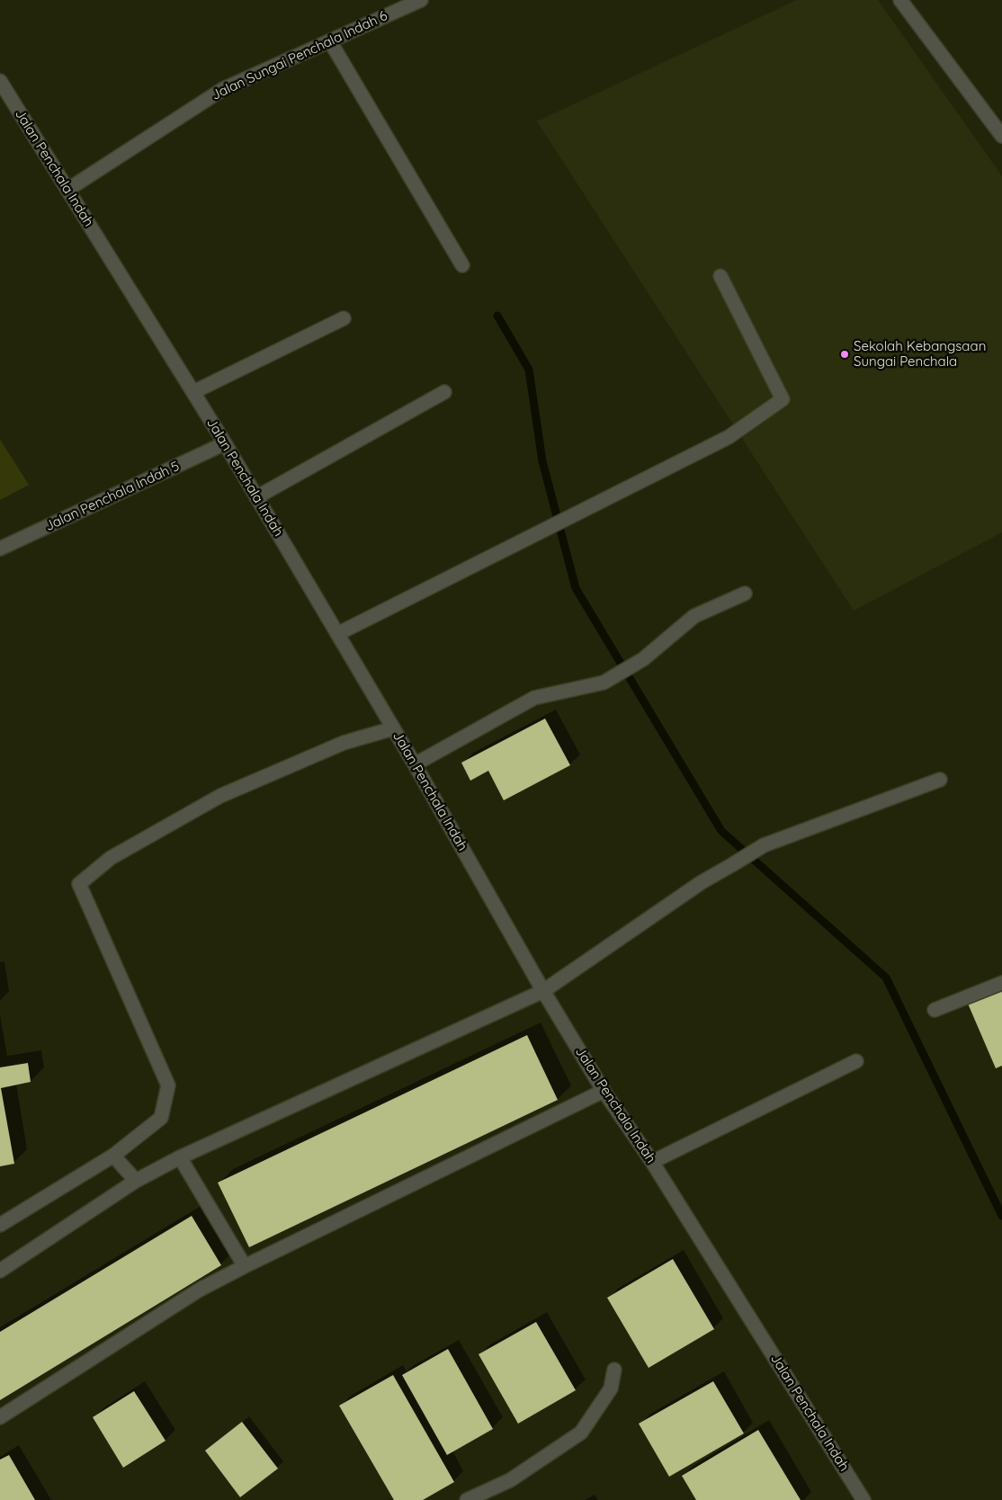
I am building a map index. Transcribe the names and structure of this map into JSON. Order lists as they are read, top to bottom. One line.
{"streets":{"street":["Jalan Sungai Penchala Indah 6","Jalan Penchala Indah","Jalan Penchala Indah 5"]},"crossings":[["Jalan Sungai Penchala Indah 6","Jalan Penchala Indah"],["Jalan Penchala Indah","Jalan Penchala Indah 5"]],"places":["Sekolah Kebangsaan Sungai Penchala"]}
